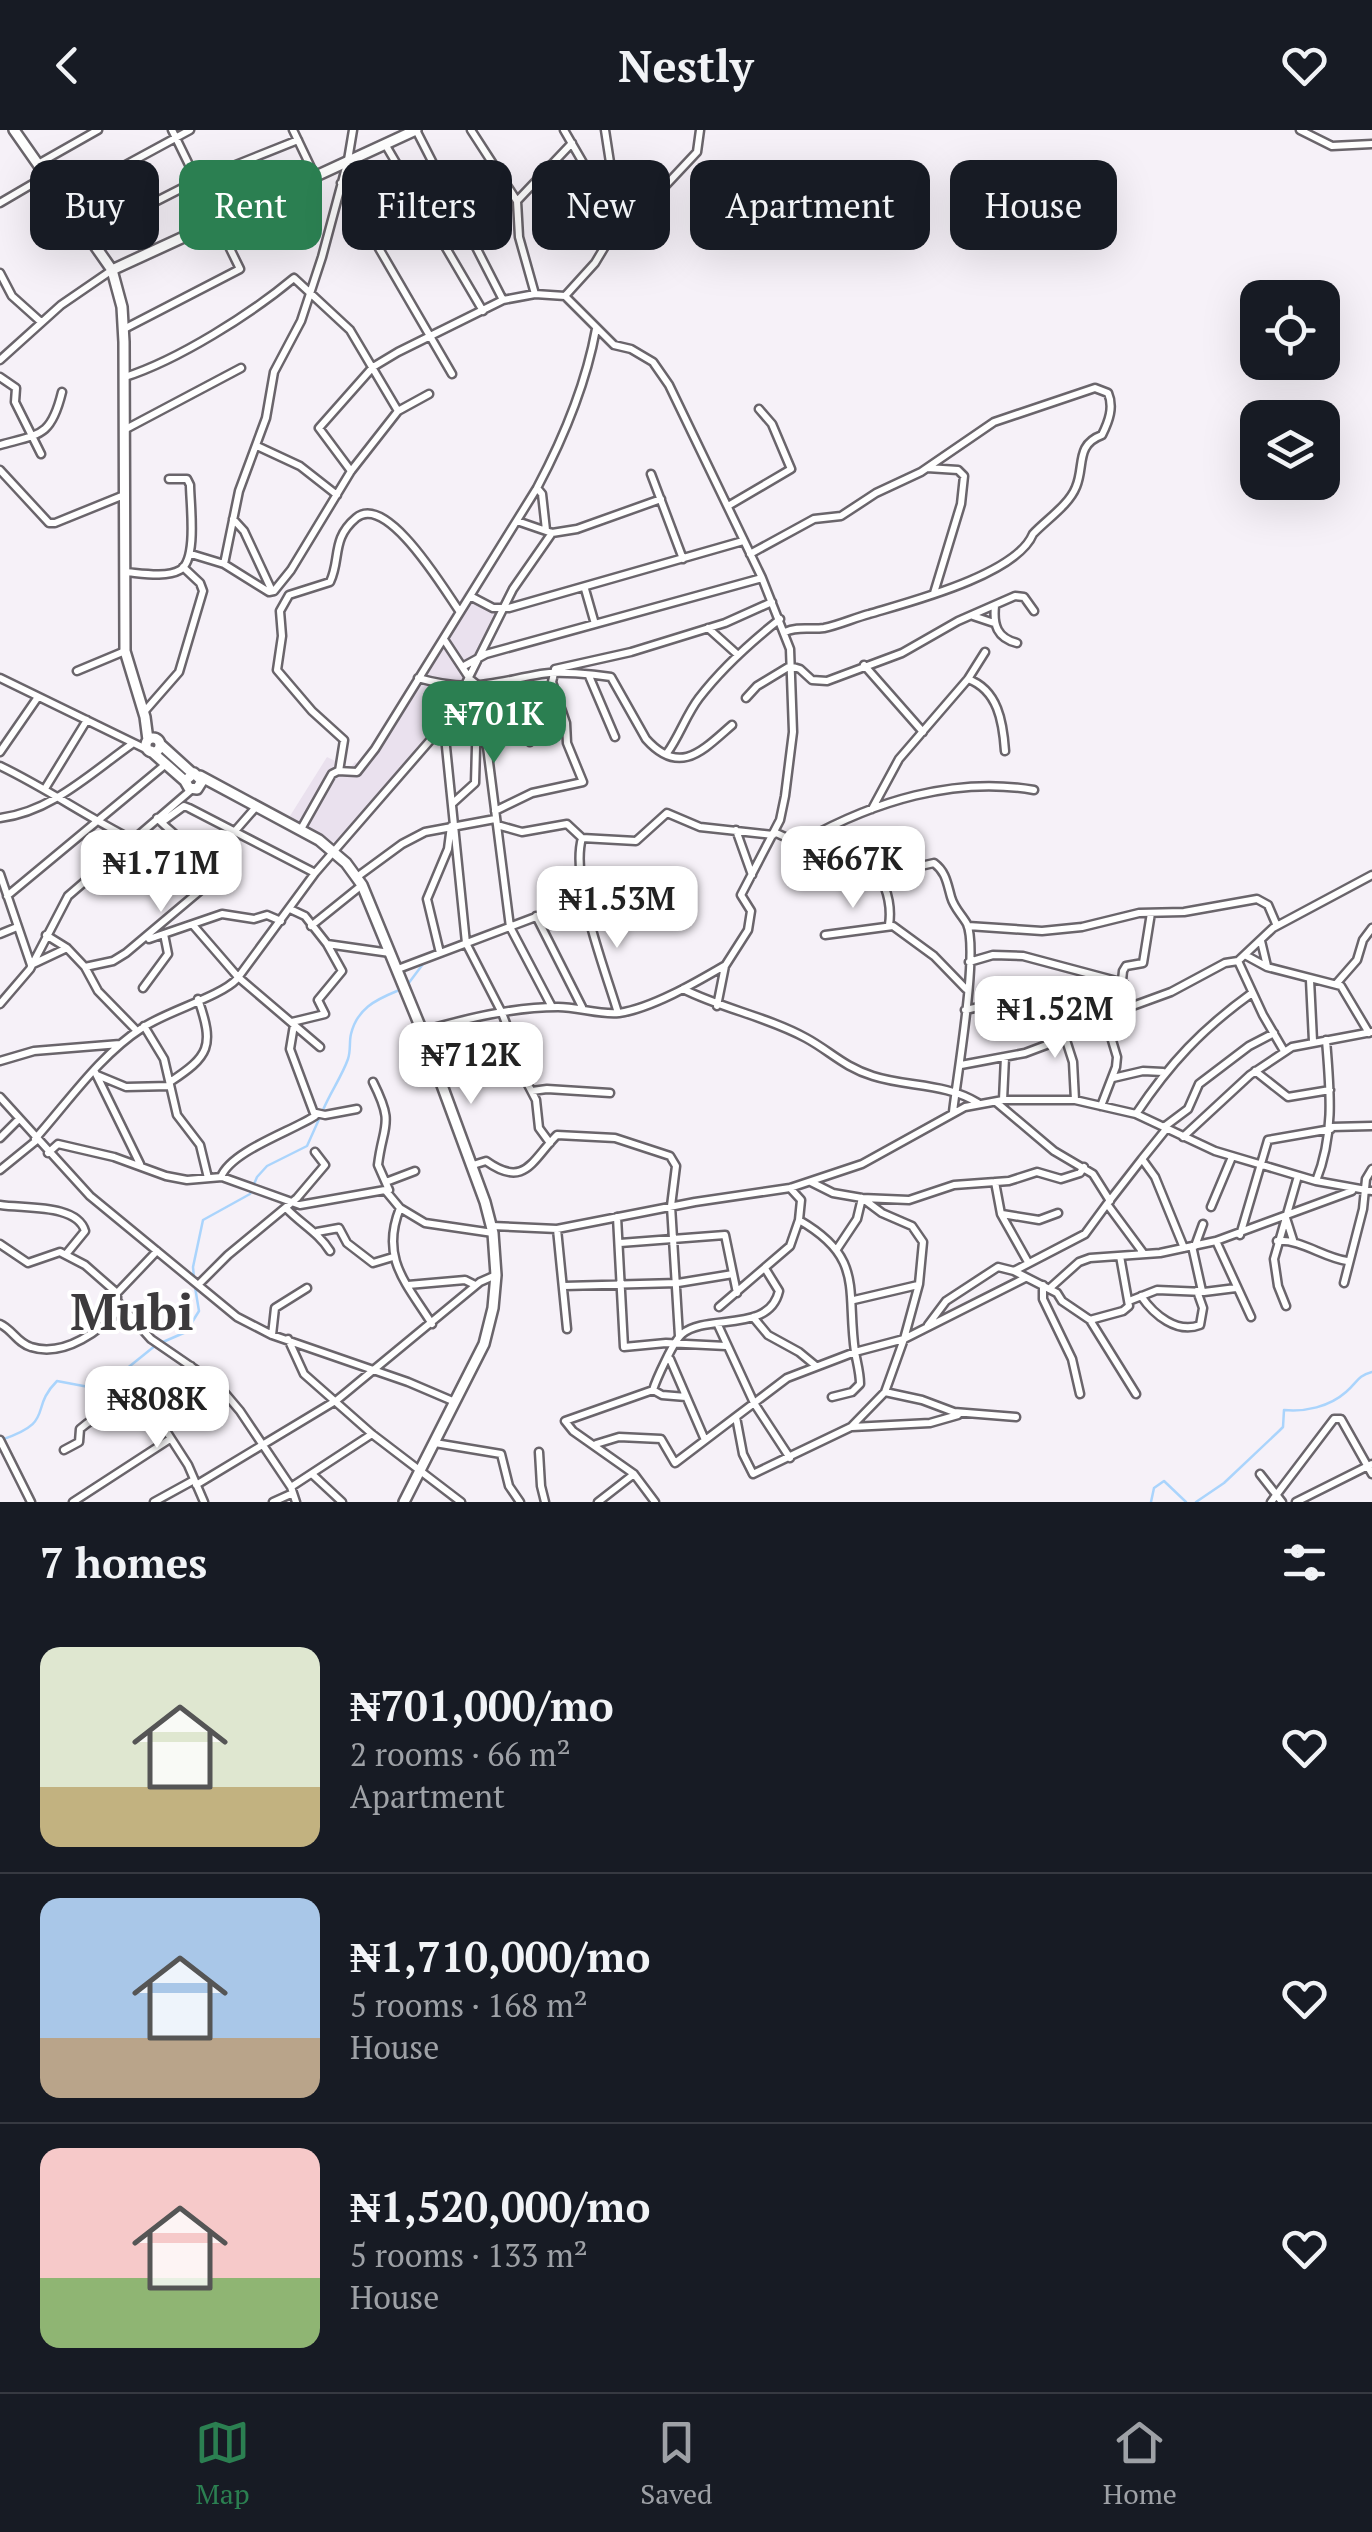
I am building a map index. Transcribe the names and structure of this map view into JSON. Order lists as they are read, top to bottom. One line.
{"districts":["Mubi"],"page":{"header":"Nestly","chip":["Buy","Rent","Filters","New","Apartment","House"],"price":["₦701K","₦667K","₦1.71M","₦1.53M","₦1.52M","₦712K","₦808K"],"heading":"7 homes","list":[{"name":"₦701,000/mo","note":"2 rooms · 66 m² · Apartment"},{"name":"₦1,710,000/mo","note":"5 rooms · 168 m² · House"},{"name":"₦1,520,000/mo","note":"5 rooms · 133 m² · House"}],"tabs":["Map","Saved","Home"]}}
